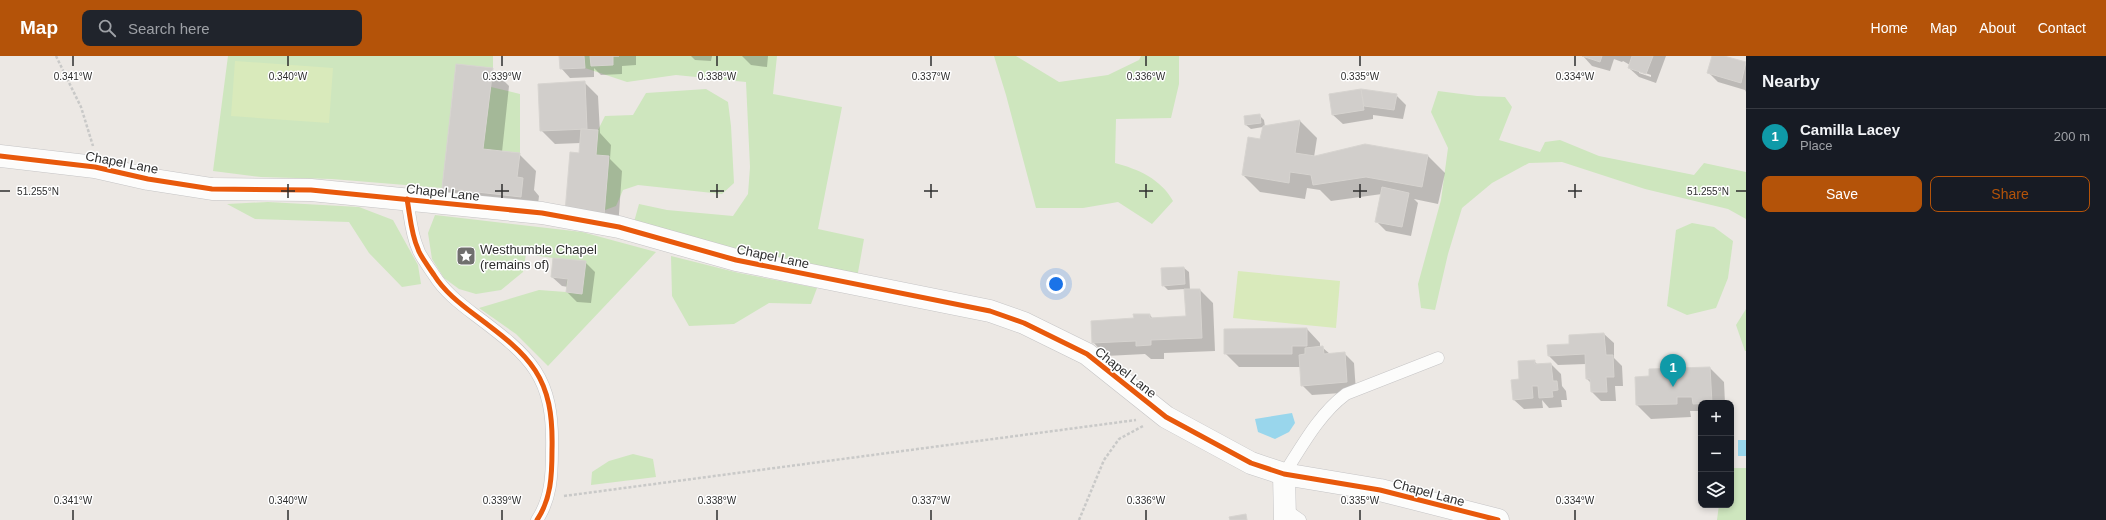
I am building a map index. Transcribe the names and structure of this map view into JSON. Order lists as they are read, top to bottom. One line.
{"streets":{"street":["Chapel Lane"]},"places":{"place":["Westhumble Chapel (remains of)"]},"page":{"header":"Map","search":"Search here","nav":["Home","Map","About","Contact"],"heading":"Nearby","list":[{"mark":"1","name":"Camilla Lacey","note":"Place","value":"200 m"}],"buttons":["Save","Share"],"pins":"1","map_buttons":["+","−"]},"coordinates":["0.341°W","0.340°W","0.339°W","0.338°W","0.337°W","0.336°W","0.335°W","0.334°W","51.255°N"]}
